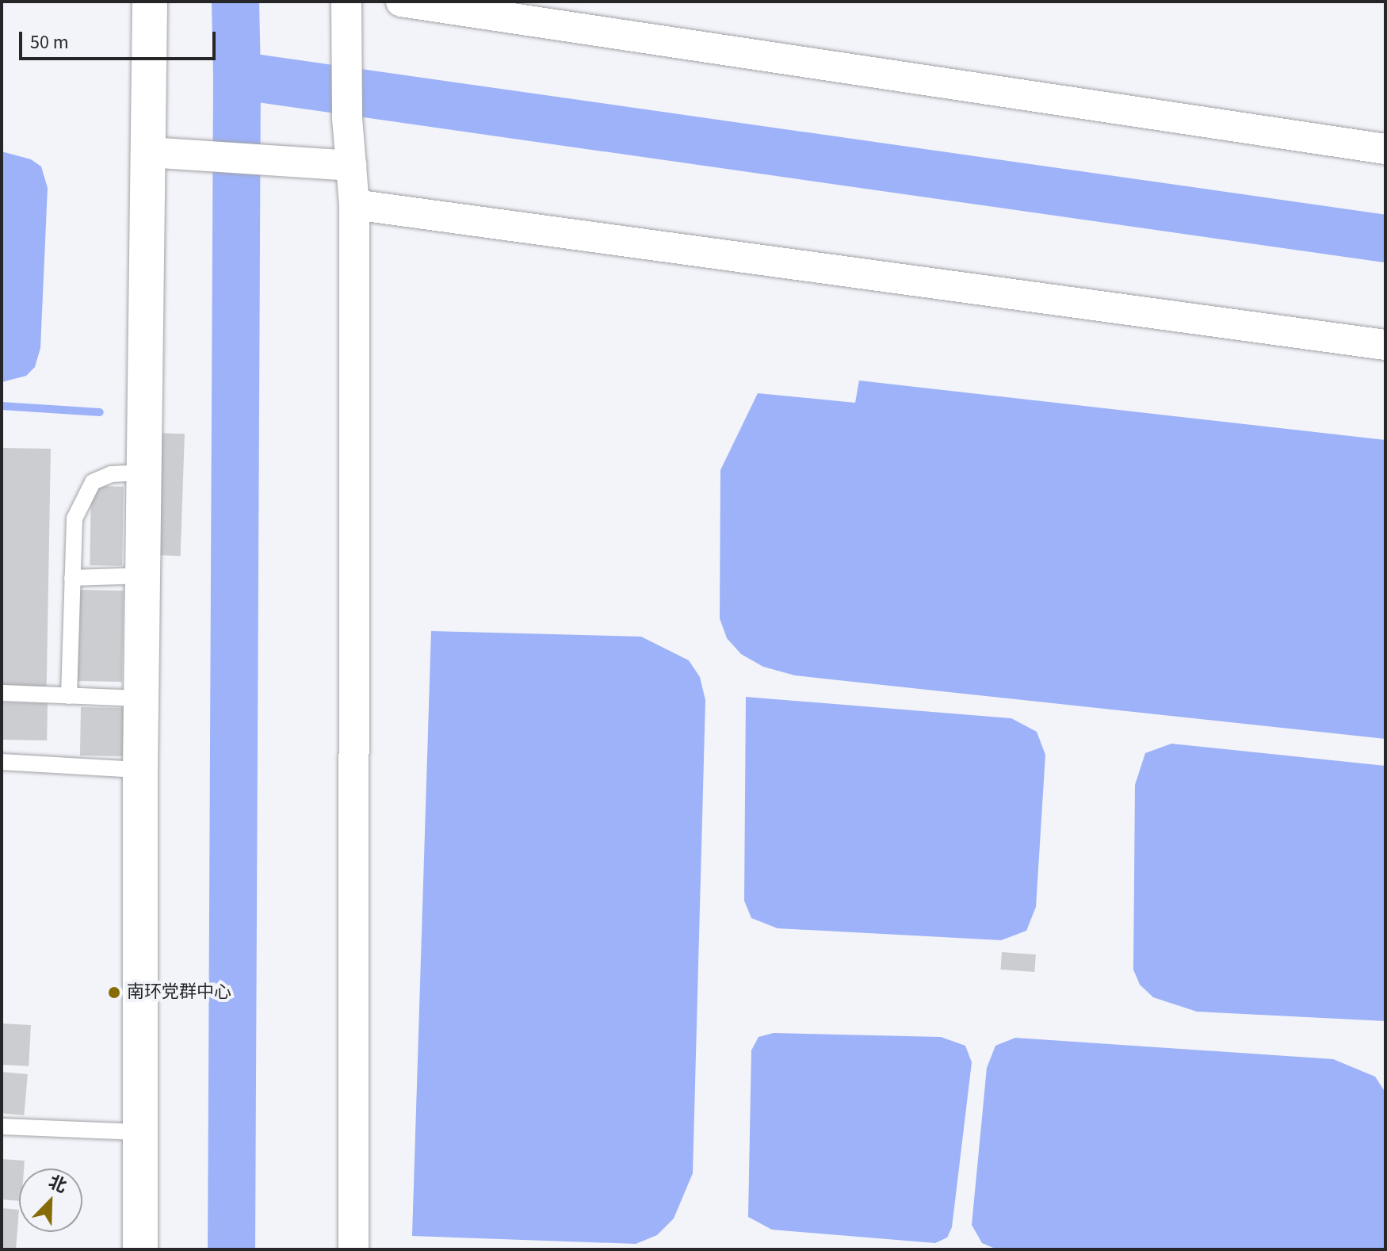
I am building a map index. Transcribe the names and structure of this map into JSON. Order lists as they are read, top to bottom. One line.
{"places":["南环党群中心"],"scale_bar":"50 m","north":"top right"}
